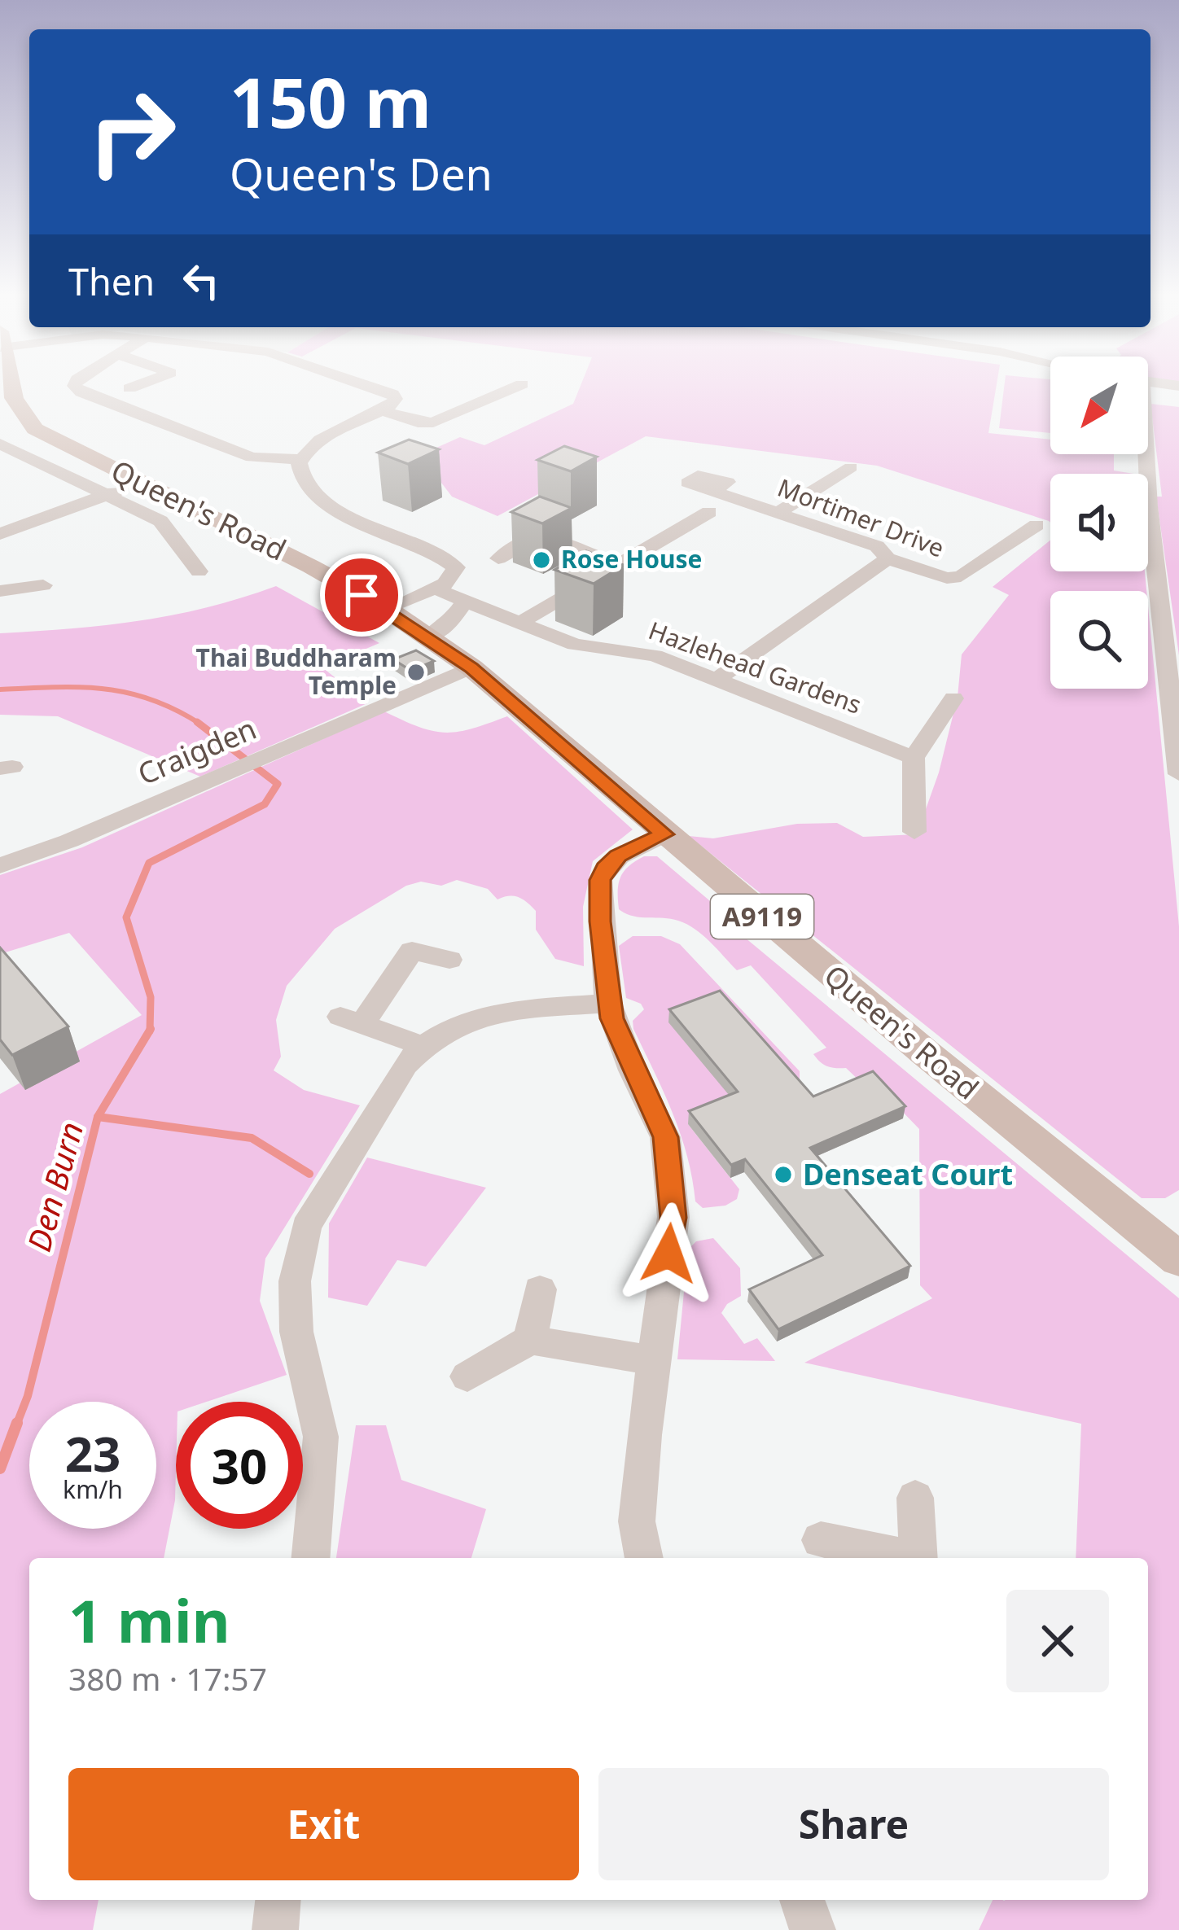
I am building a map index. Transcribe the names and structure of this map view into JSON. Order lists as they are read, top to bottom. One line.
{"streets":{"main road":["Queen's Road","A9119"],"street":["Mortimer Drive","Hazlehead Gardens","Craigden"]},"crossings":[["Queen's Road","Craigden"]],"water":["Den Burn"],"places":["Rose House","Thai Buddharam Temple","Denseat Court"],"north":"bottom left","page":{"turn":["150 m","Queen's Den"],"then":"Then","speed":"23 km/h","limit":"30","heading":["1 min","380 m · 17:57"],"buttons":["Exit","Share"]}}
